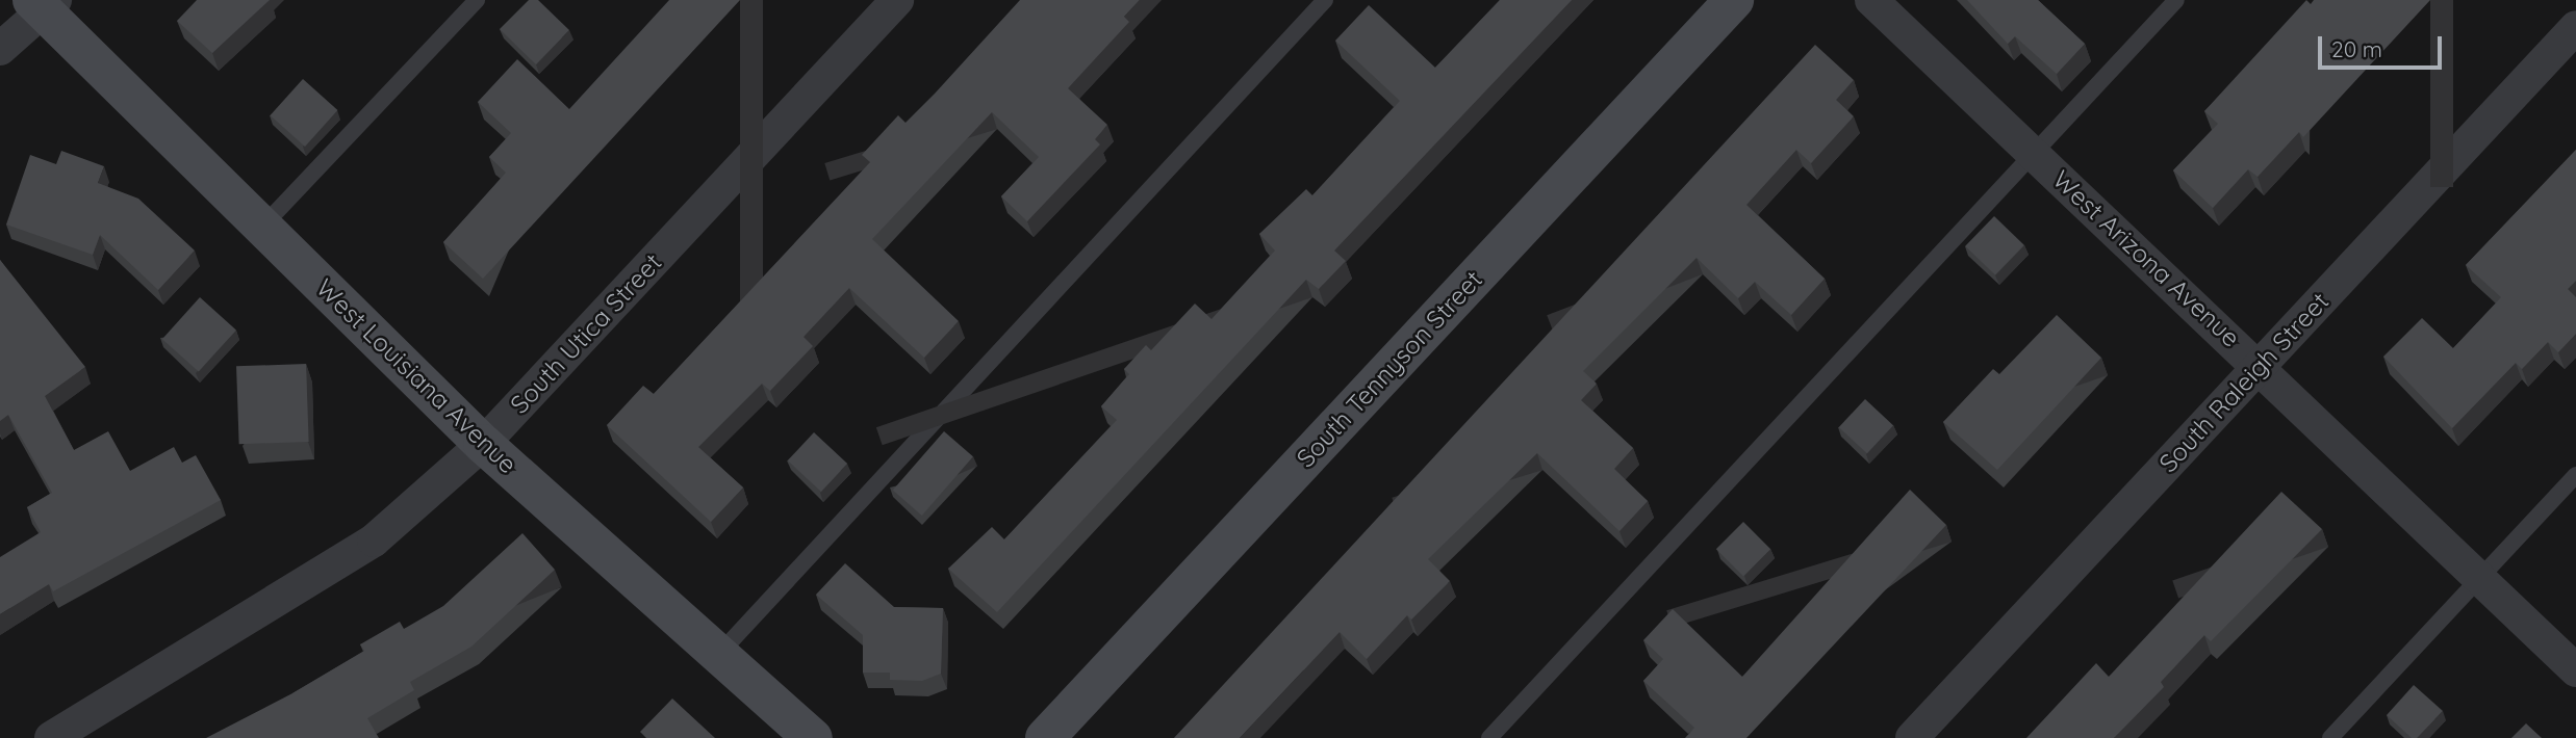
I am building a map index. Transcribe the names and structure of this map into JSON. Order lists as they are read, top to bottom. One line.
{"streets":{"street":["West Arizona Avenue","South Utica Street","South Tennyson Street","West Louisiana Avenue","South Raleigh Street"]},"crossings":[["West Arizona Avenue","South Raleigh Street"],["South Utica Street","West Louisiana Avenue"]],"scale_bar":"20 m"}
